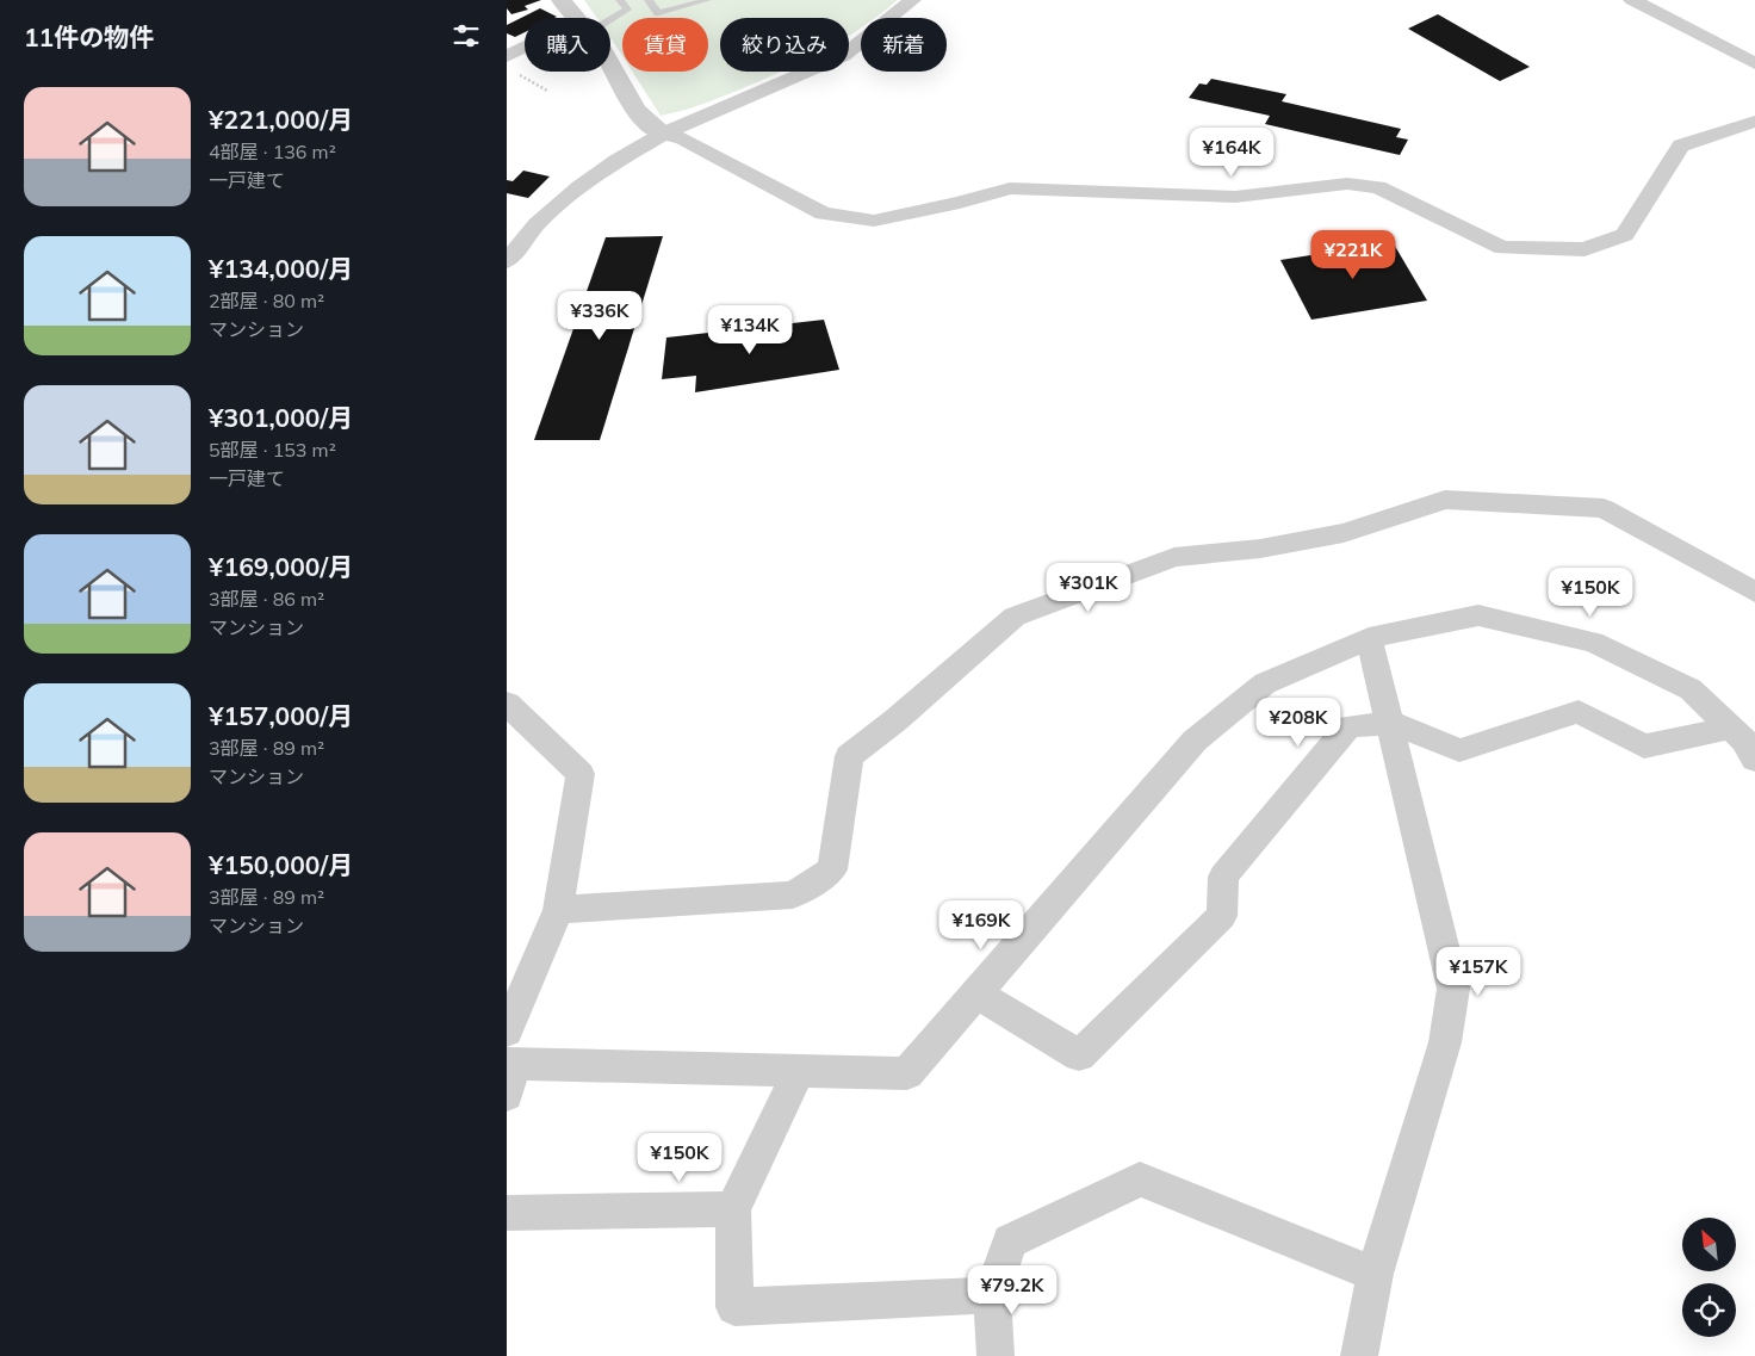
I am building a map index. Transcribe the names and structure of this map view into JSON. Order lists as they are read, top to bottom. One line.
{"north":"top left","page":{"heading":"11件の物件","chip":["購入","賃貸","絞り込み","新着"],"list":[{"name":"¥221,000/月","note":"4部屋 · 136 m² · 一戸建て"},{"name":"¥134,000/月","note":"2部屋 · 80 m² · マンション"},{"name":"¥301,000/月","note":"5部屋 · 153 m² · 一戸建て"},{"name":"¥169,000/月","note":"3部屋 · 86 m² · マンション"},{"name":"¥157,000/月","note":"3部屋 · 89 m² · マンション"},{"name":"¥150,000/月","note":"3部屋 · 89 m² · マンション"}],"price":["¥164K","¥221K","¥336K","¥134K","¥301K","¥150K","¥208K","¥169K","¥157K","¥150K","¥79.2K"]}}
